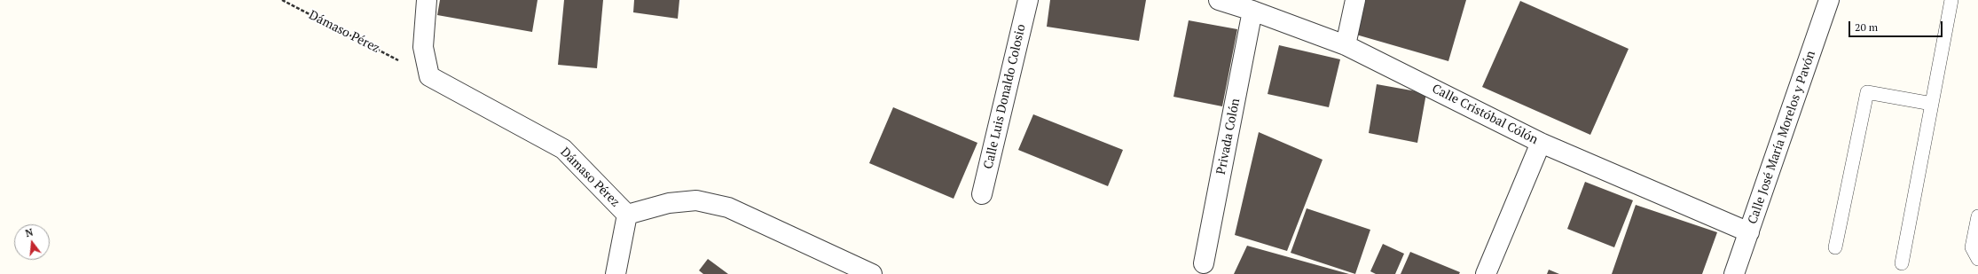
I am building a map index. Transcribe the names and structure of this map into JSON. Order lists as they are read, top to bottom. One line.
{"streets":{"street":["Dámaso Pérez","Calle Luis Donaldo Colosio","Calle Cristóbal Cólón","Privada Colón","Calle José María Morelos y Pavón"]},"crossings":[["Calle Cristóbal Cólón","Privada Colón"],["Calle Cristóbal Cólón","Calle José María Morelos y Pavón"]],"scale_bar":"20 m","north":"top"}
